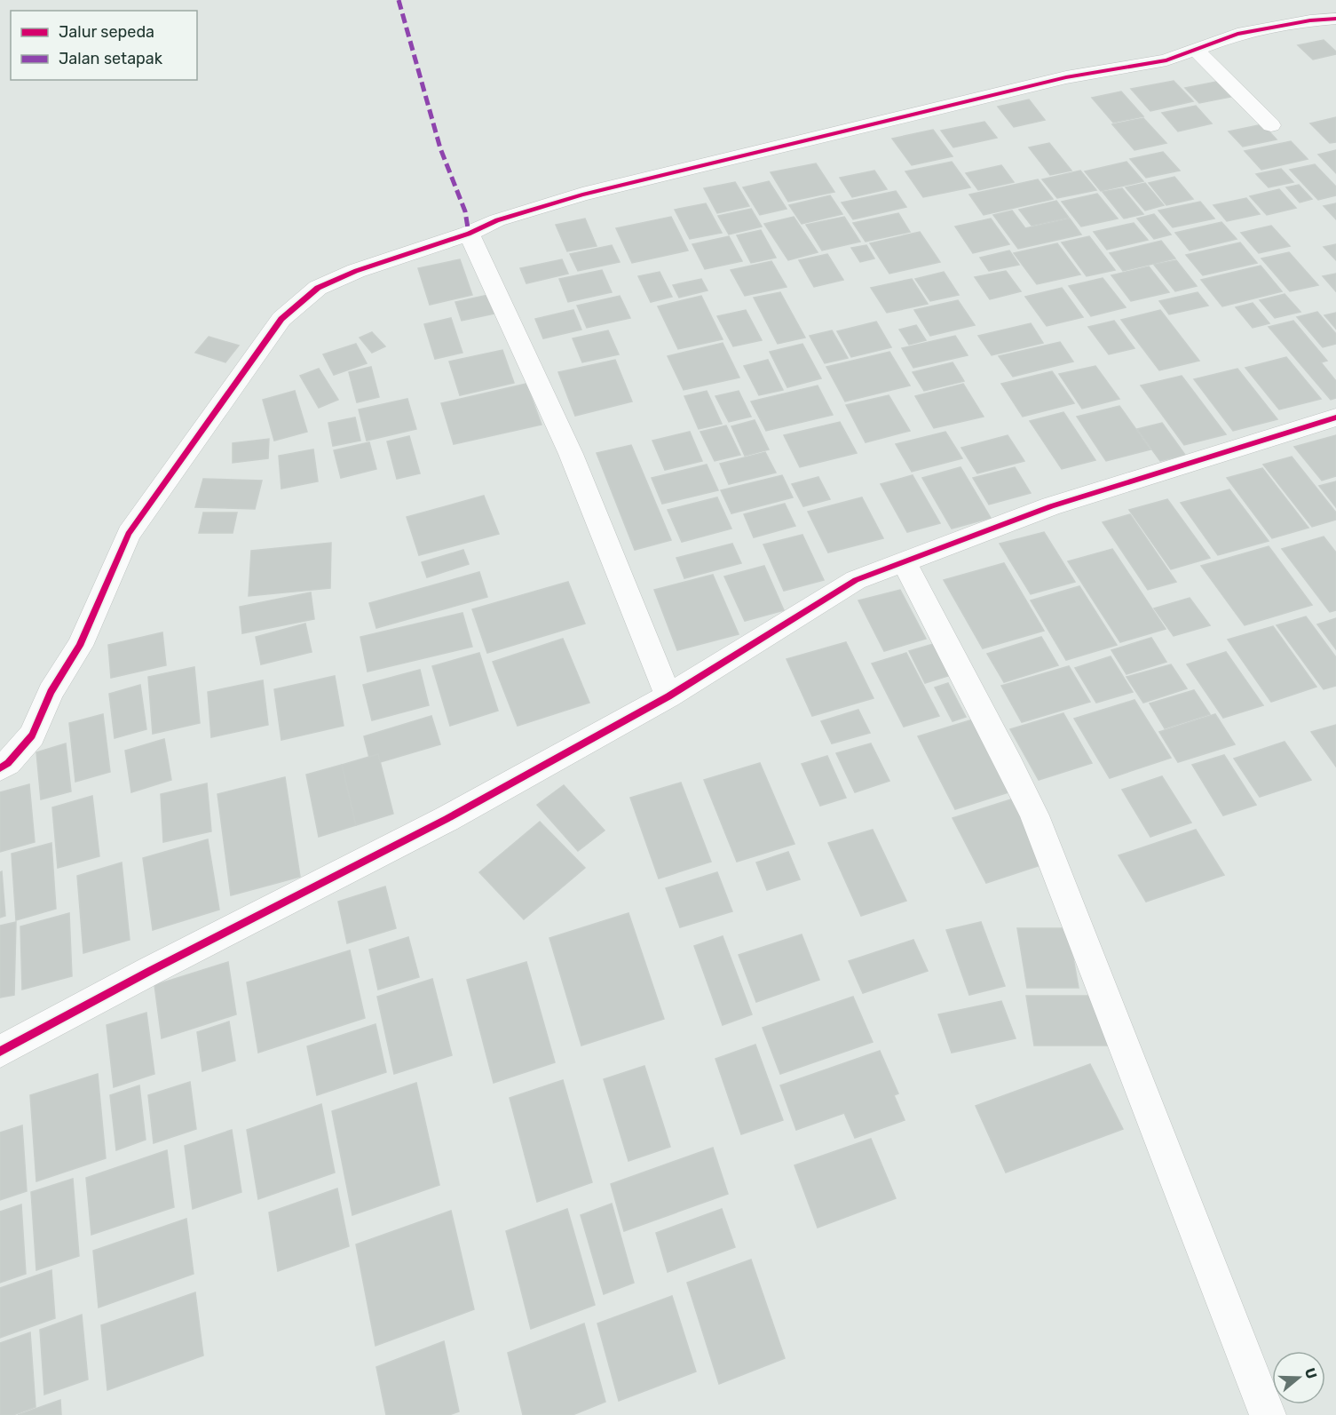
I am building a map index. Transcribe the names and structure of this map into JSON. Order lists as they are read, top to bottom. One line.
{"legend":["Jalur sepeda","Jalan setapak"],"north":"right"}
